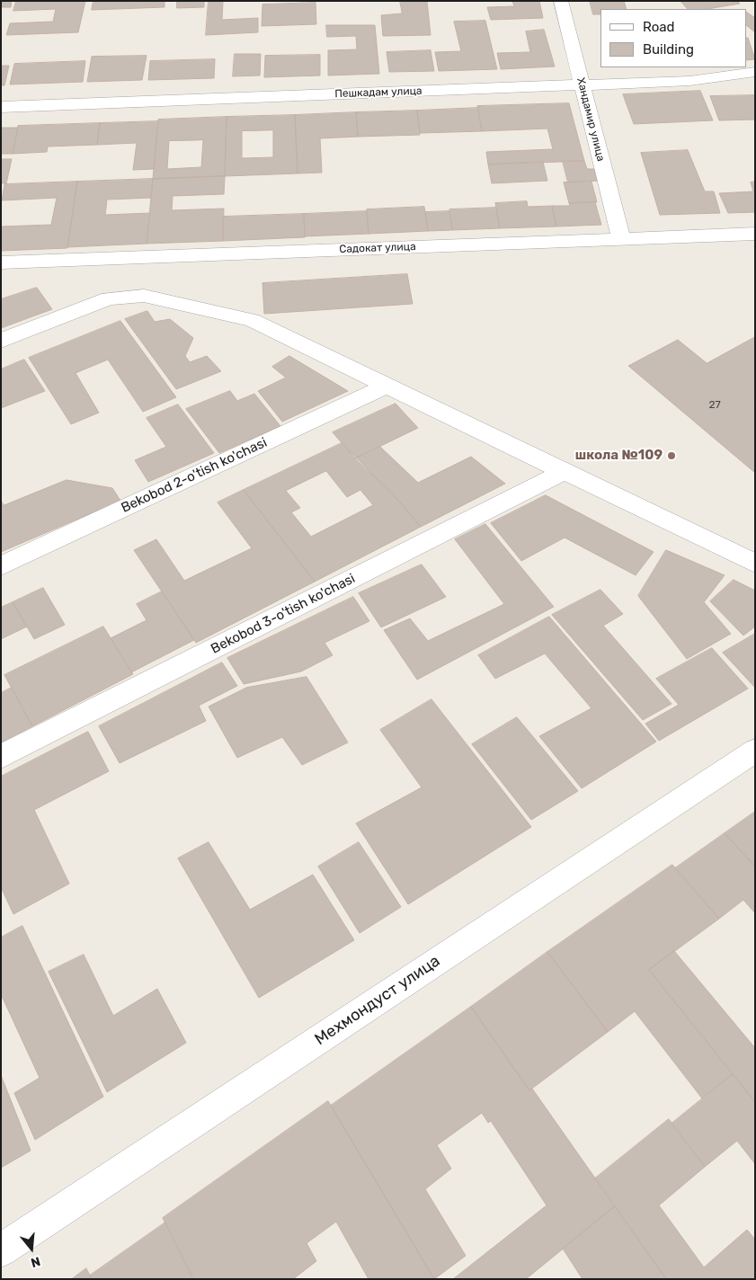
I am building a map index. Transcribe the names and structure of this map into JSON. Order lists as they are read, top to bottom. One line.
{"streets":{"street":["Пешкадам улица","Хандамир улица","Садокат улица","Bekobod 2-o'tish ko'chasi","Bekobod 3-o'tish ko'chasi","Мехмондуст улица"]},"crossings":[["Пешкадам улица","Хандамир улица"],["Хандамир улица","Садокат улица"]],"places":["школа №109"],"house_numbers":["27"],"legend":["Road","Building"],"north":"bottom"}
